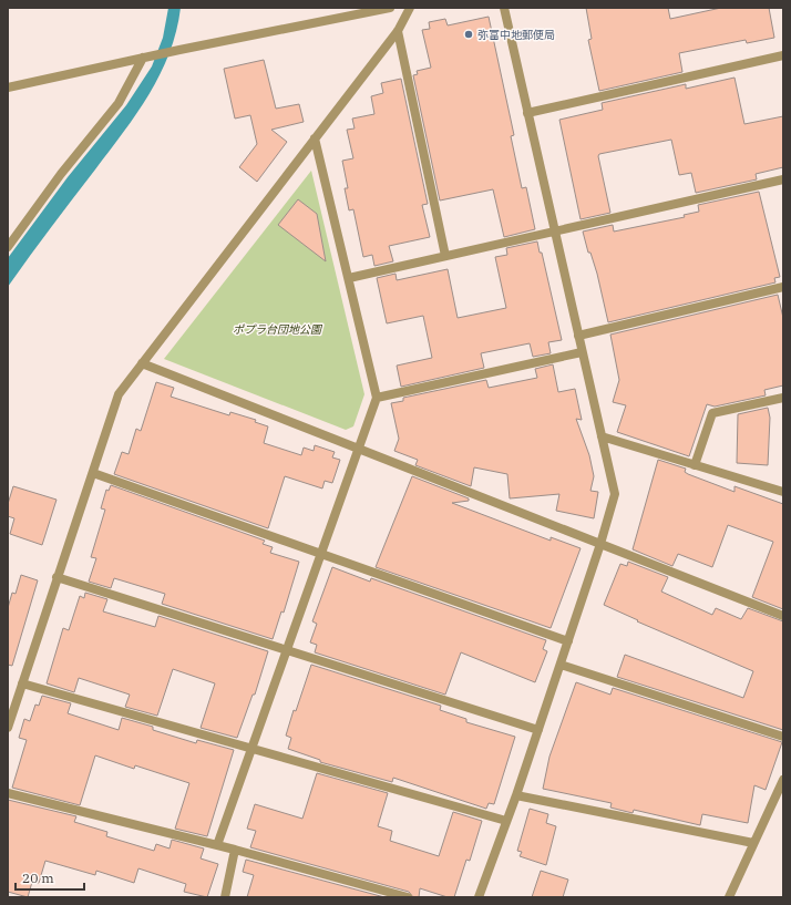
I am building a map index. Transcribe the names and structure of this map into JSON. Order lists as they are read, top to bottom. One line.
{"parks":["ポプラ台団地公園"],"places":["弥富中地郵便局"],"scale_bar":"20 m"}
